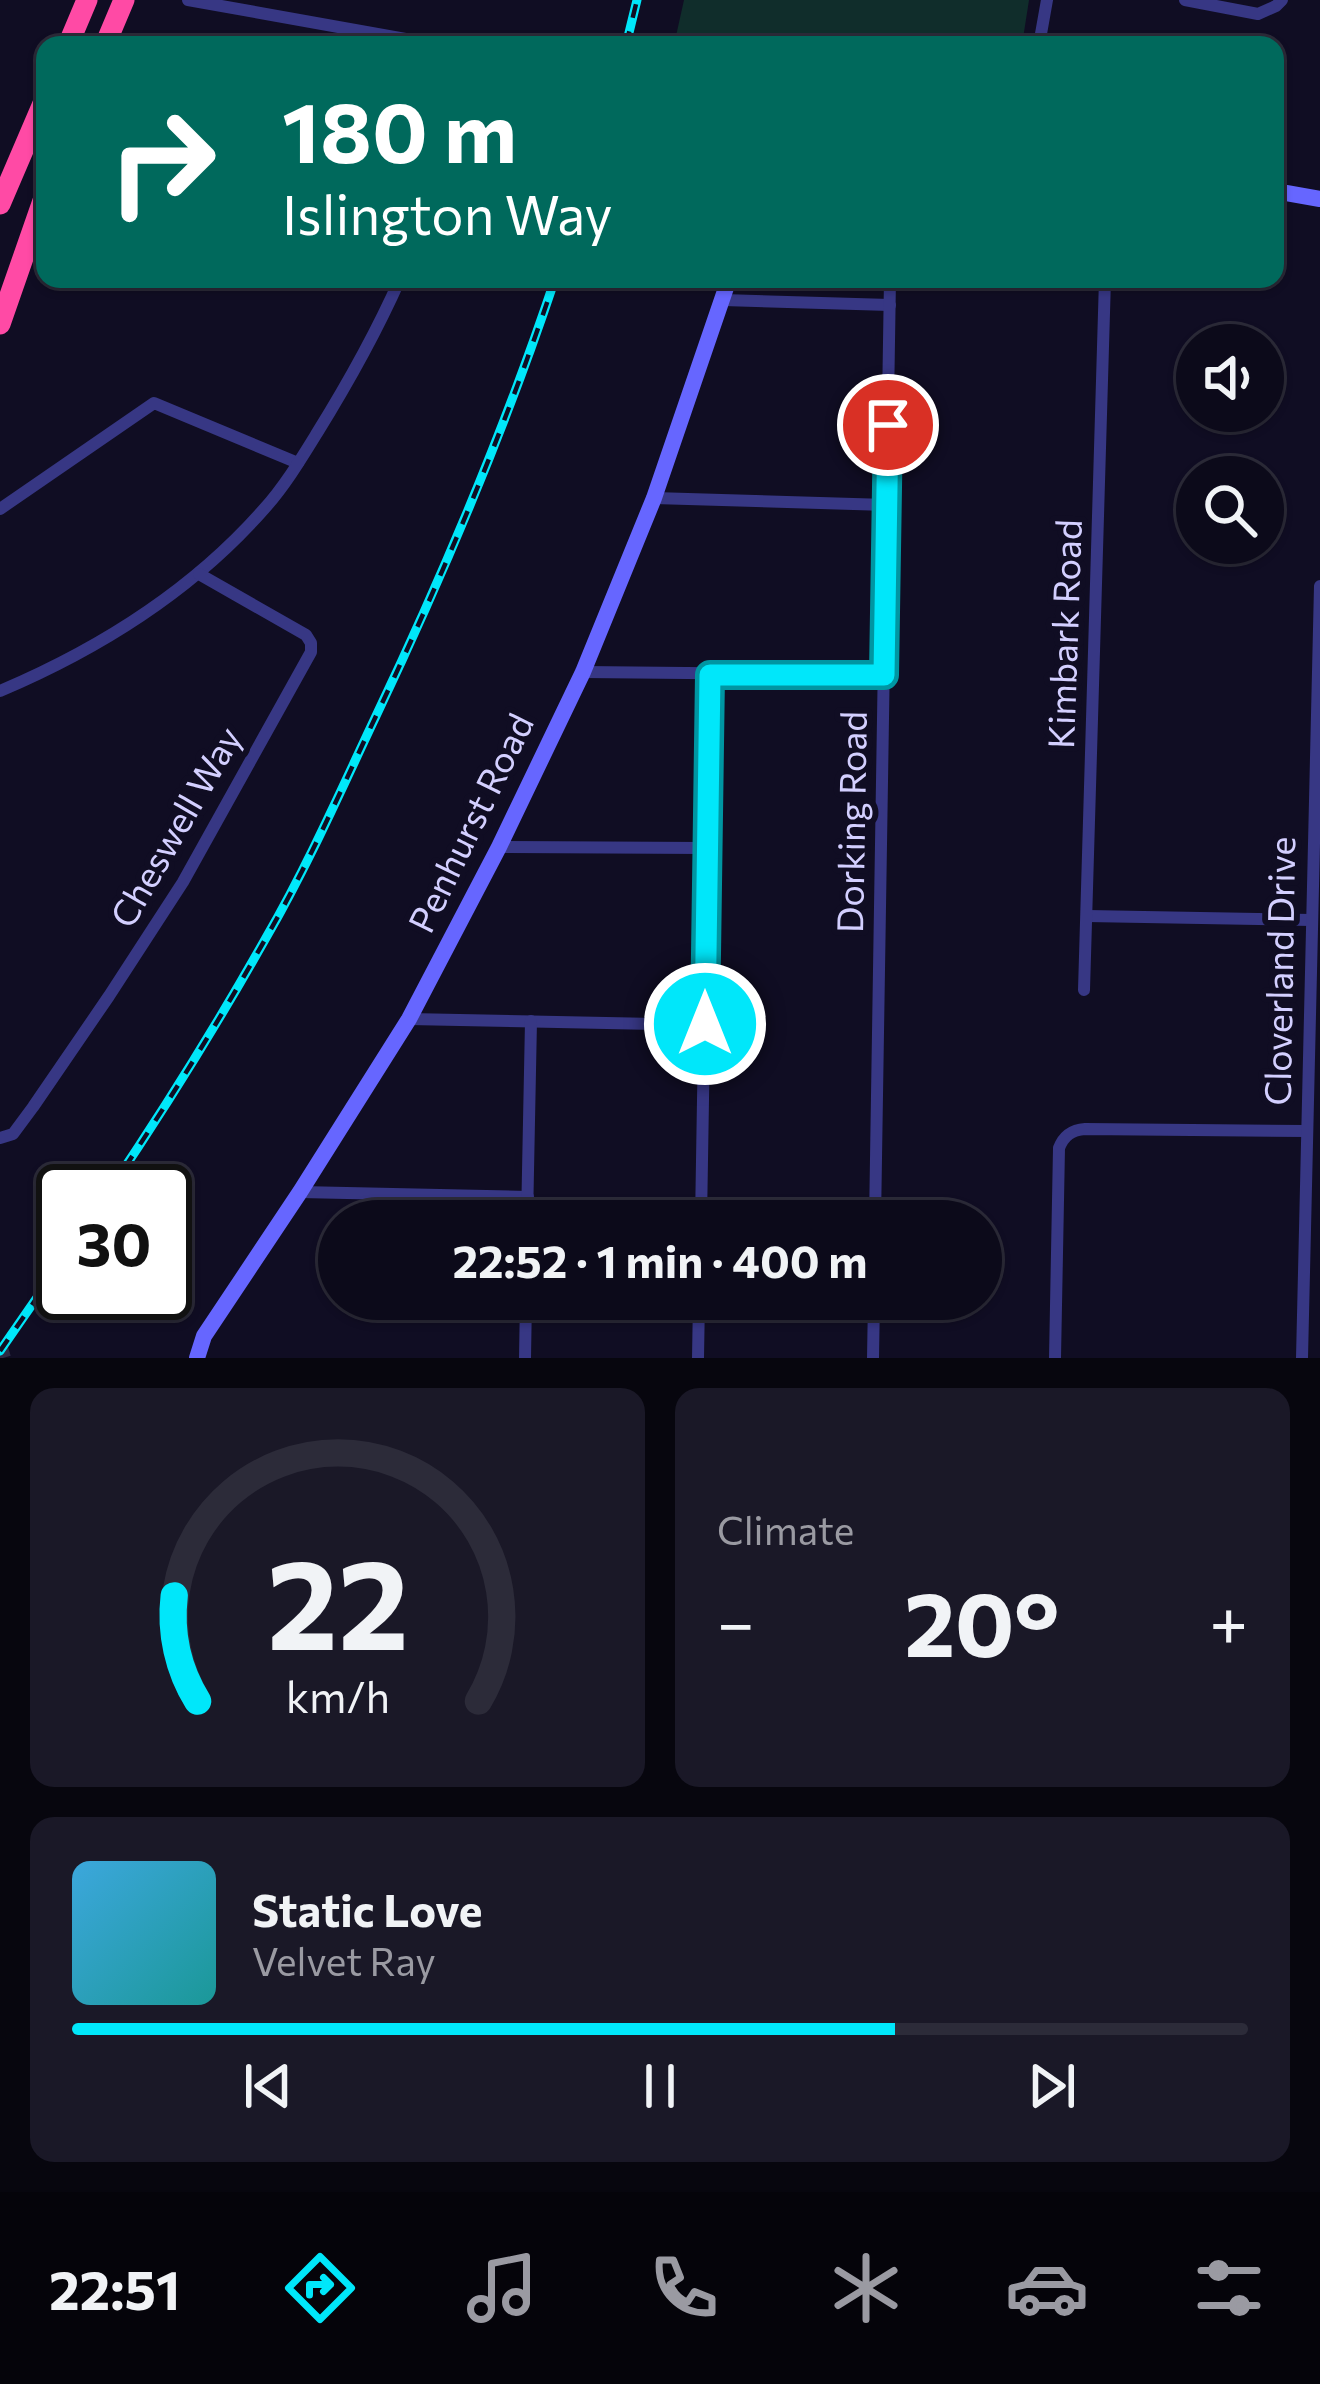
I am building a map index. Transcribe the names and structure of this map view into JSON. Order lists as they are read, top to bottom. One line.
{"streets":{"street":["Kimbark Road","Dorking Road","Penhurst Road","Cheswell Way","Cloverland Drive"]},"page":{"turn":["180 m","Islington Way"],"limit":"30","trip":"22:52 · 1 min · 400 m","tile":"Climate","heat":["−","20°","+"],"song":["Static Love","Velvet Ray"],"tabs":"22:51","gauge":["22","km/h"]}}
